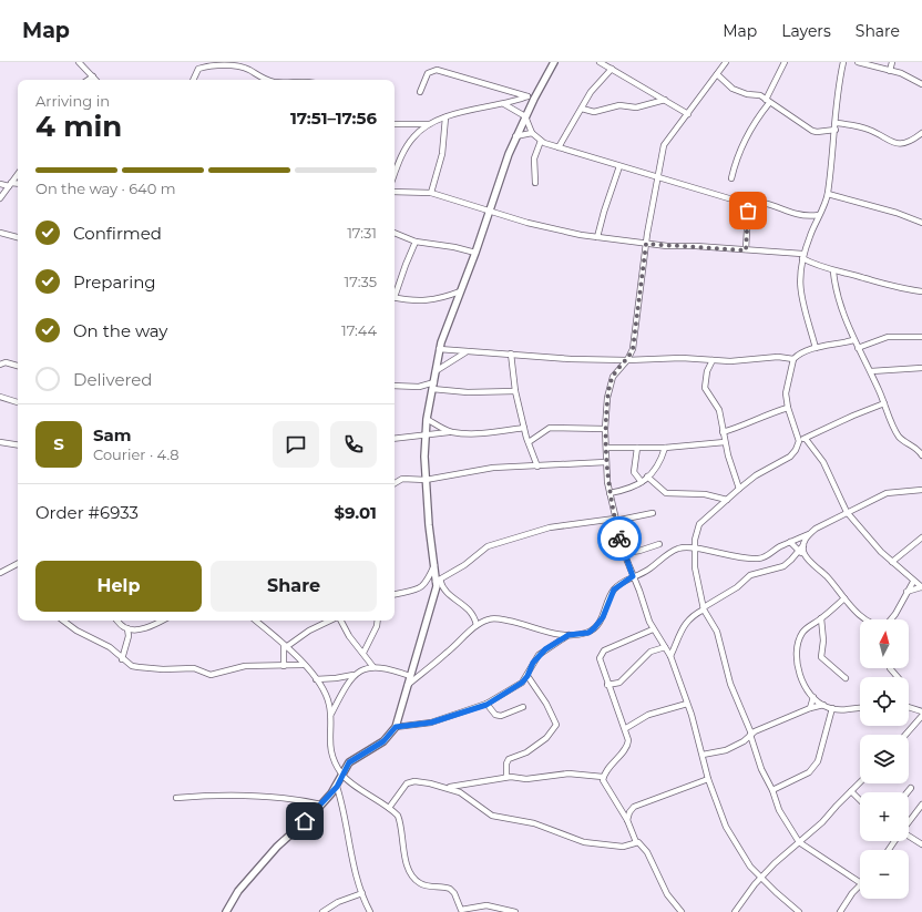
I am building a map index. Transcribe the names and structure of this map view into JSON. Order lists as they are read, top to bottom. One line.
{"north":"top","page":{"header":"Map","nav":["Map","Layers","Share"],"heading":["4 min","Arriving in","17:51–17:56"],"panel":["Sam","Courier · 4.8","Order #6933","$9.01"],"bar":"On the way · 640 m","list":[["Confirmed","17:31"],["Preparing","17:35"],["On the way","17:44"],"Delivered"],"round":"S","buttons":["Help","Share"],"map_buttons":["+","−"]}}
